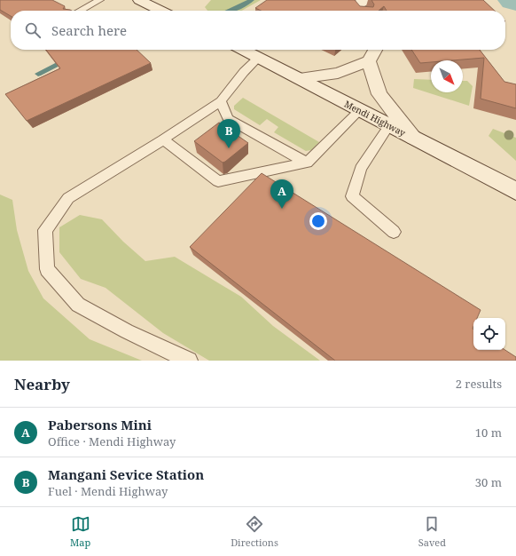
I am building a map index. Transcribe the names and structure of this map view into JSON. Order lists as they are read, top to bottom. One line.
{"streets":{"main road":["Mendi Highway"]},"north":"bottom right","page":{"search":"Search here","pins":["B","A"],"heading":["Nearby","2 results"],"list":[{"mark":"A","name":"Pabersons Mini","note":"Office · Mendi Highway","value":"10 m"},{"mark":"B","name":"Mangani Sevice Station","note":"Fuel · Mendi Highway","value":"30 m"}],"nav":["Map","Directions","Saved"]}}
